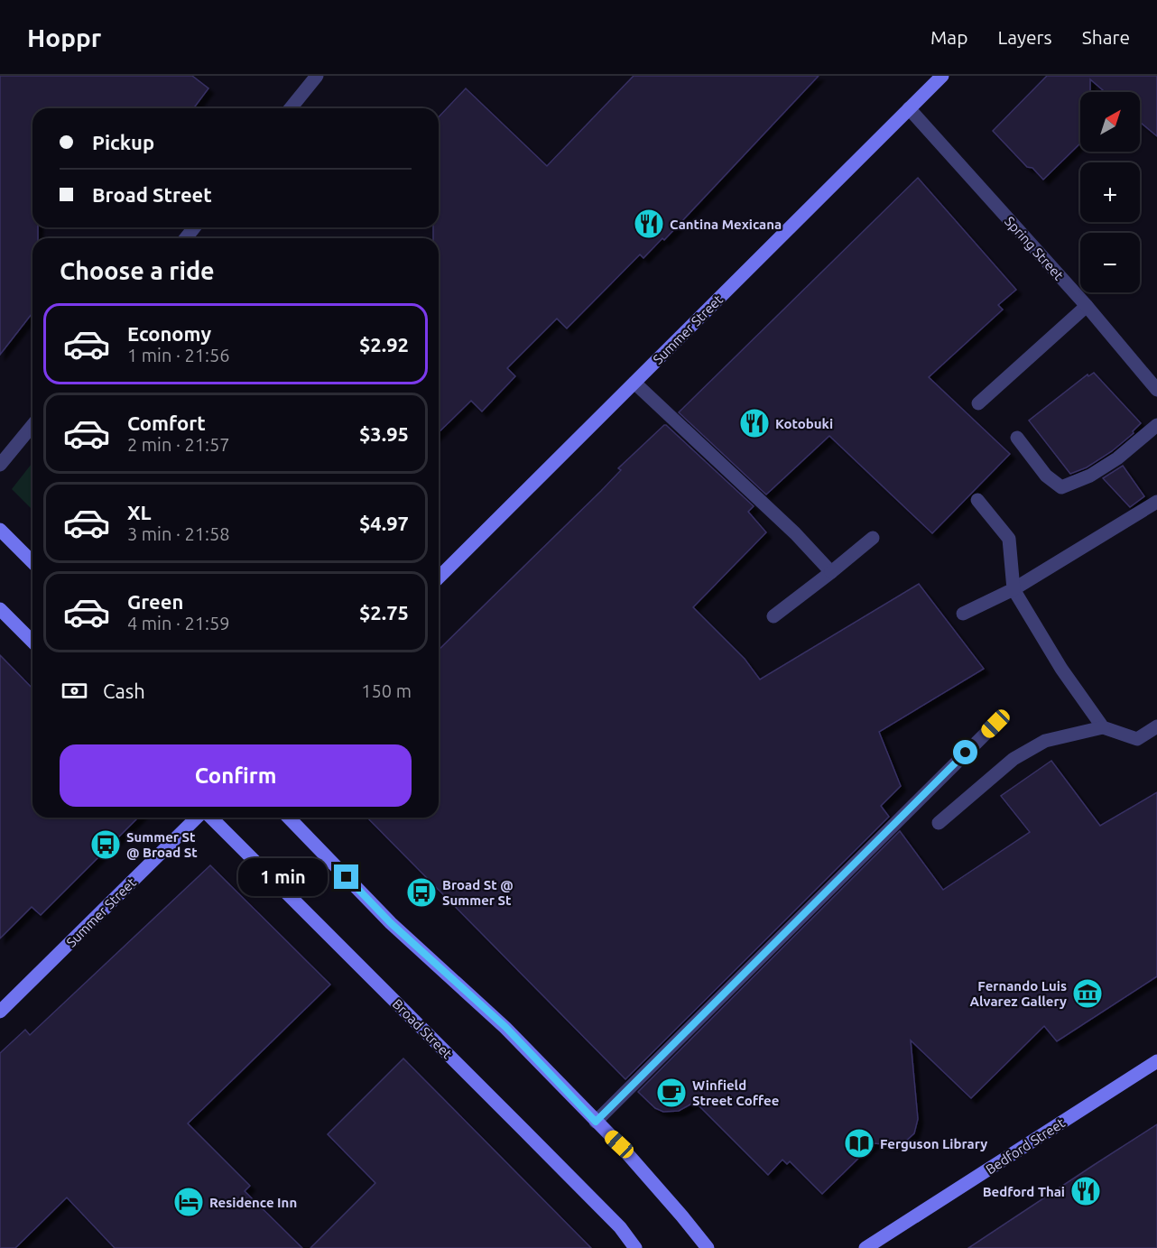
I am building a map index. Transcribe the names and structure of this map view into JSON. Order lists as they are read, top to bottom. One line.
{"streets":{"main road":["Summer Street","Broad Street","Bedford Street"],"street":["Spring Street"]},"crossings":[["Spring Street","Summer Street"]],"places":{"restaurant":["Cantina Mexicana","Kotobuki","Bedford Thai"],"bus stop":["Summer St @ Broad St","Broad St @ Summer St"],"museum":["Fernando Luis Alvarez Gallery"],"cafe":["Winfield Street Coffee"],"library":["Ferguson Library"],"hotel":["Residence Inn"]},"north":"top right","page":{"header":"Hoppr","nav":["Map","Layers","Share"],"map_buttons":["+","−"],"banner":["Pickup","Broad Street"],"heading":"Choose a ride","list":[{"name":"Economy","note":"1 min · 21:56","value":"$2.92"},{"name":"Comfort","note":"2 min · 21:57","value":"$3.95"},{"name":"XL","note":"3 min · 21:58","value":"$4.97"},{"name":"Green","note":"4 min · 21:59","value":"$2.75"}],"pay":["Cash","150 m"],"buttons":"Confirm","bubble":"1 min"}}
